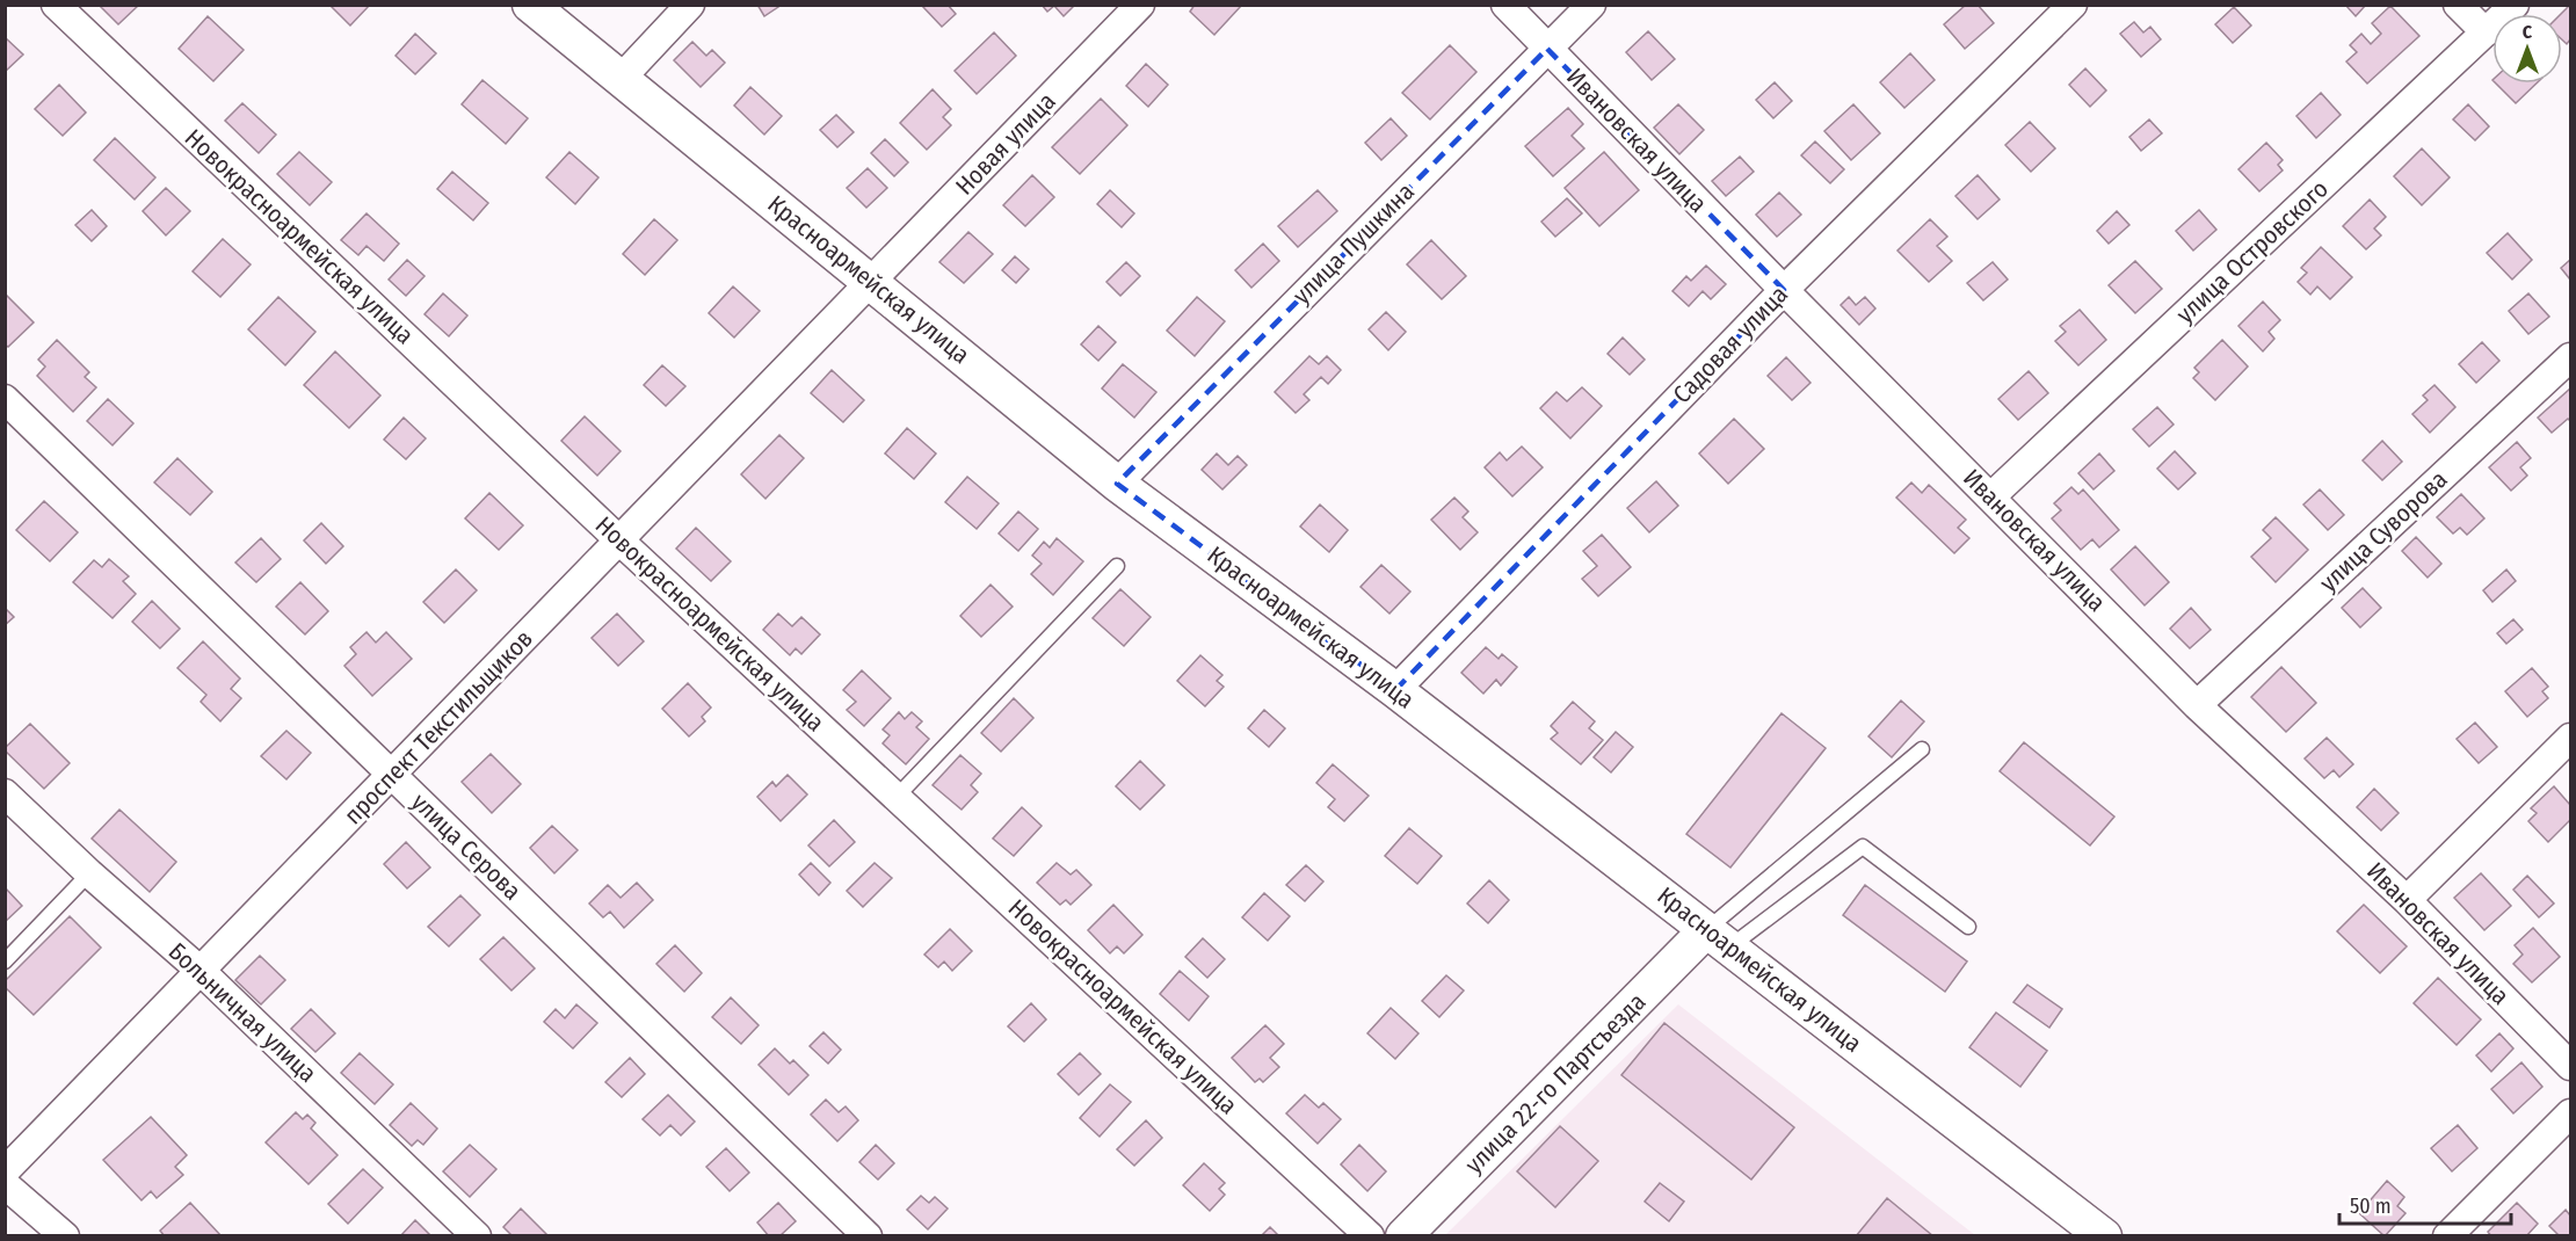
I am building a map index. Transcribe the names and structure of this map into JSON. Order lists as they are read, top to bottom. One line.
{"streets":{"street":["Ивановская улица","Новая улица","Новокрасноармейская улица","улица Пушкина","улица Островского","Красноармейская улица","Садовая улица","улица Суворова","проспект Текстильщиков","улица Серова","Больничная улица","улица 22-го Партсъезда"]},"crossings":[["Ивановская улица","улица Пушкина"],["Ивановская улица","улица Островского"],["Ивановская улица","Садовая улица"],["Ивановская улица","улица Суворова"],["Новая улица","Красноармейская улица"],["Новая улица","проспект Текстильщиков"],["Новокрасноармейская улица","проспект Текстильщиков"],["улица Пушкина","Красноармейская улица"],["Красноармейская улица","Садовая улица"],["Красноармейская улица","проспект Текстильщиков"],["Красноармейская улица","улица 22-го Партсъезда"],["проспект Текстильщиков","улица Серова"],["проспект Текстильщиков","Больничная улица"]],"scale_bar":"50 m","north":"top"}
